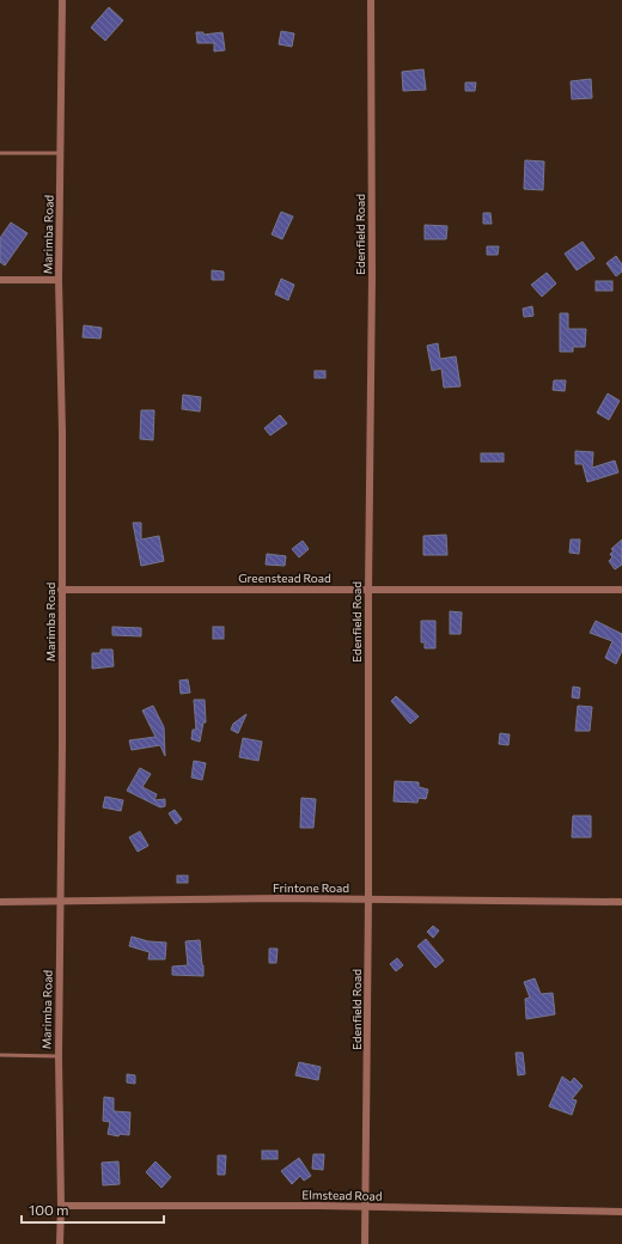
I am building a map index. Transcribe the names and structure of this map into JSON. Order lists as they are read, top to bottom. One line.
{"streets":{"street":["Marimba Road","Edenfield Road","Greenstead Road","Frintone Road","Elmstead Road"]},"crossings":[["Marimba Road","Greenstead Road"],["Marimba Road","Frintone Road"],["Marimba Road","Elmstead Road"],["Edenfield Road","Greenstead Road"],["Edenfield Road","Frintone Road"],["Edenfield Road","Elmstead Road"]],"scale_bar":"100 m"}
